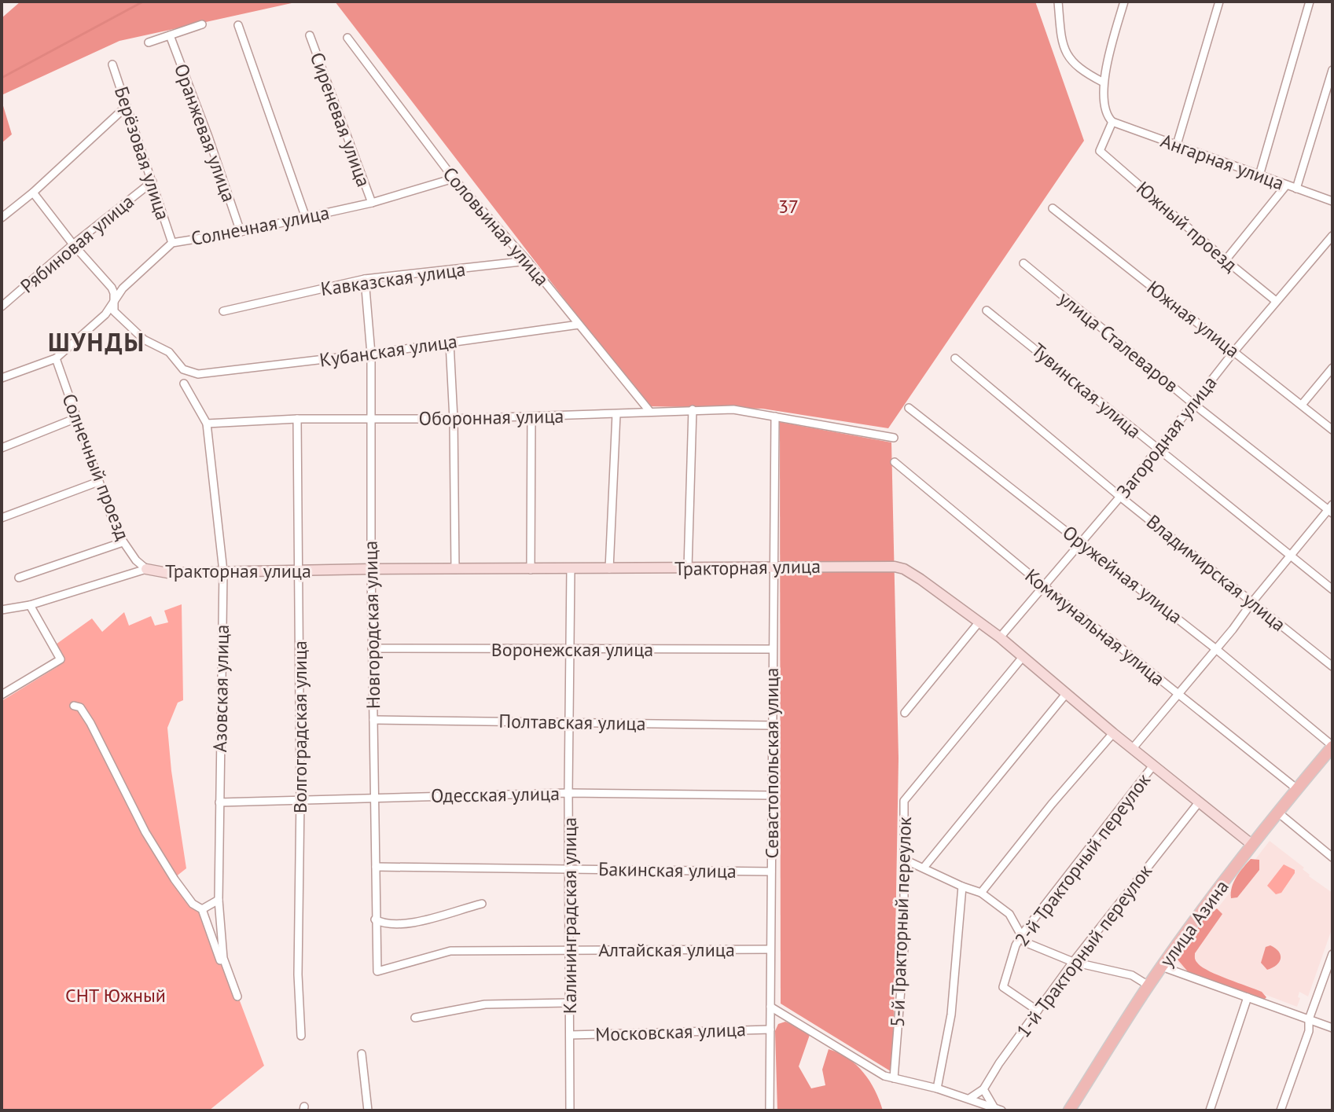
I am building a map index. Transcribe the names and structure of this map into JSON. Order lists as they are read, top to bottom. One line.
{"streets":{"main road":["улица Азина"],"street":["Сиреневая улица","Оранжевая улица","Берёзовая улица","Ангарная улица","Солнечная улица","Соловьиная улица","Южный проезд","Рябиновая улица","Кавказская улица","Южная улица","улица Сталеваров","Кубанская улица","Тувинская улица","Оборонная улица","Загородная улица","Солнечный проезд","Тракторная улица","Владимирская улица","Оружейная улица","Новгородская улица","Коммунальная улица","Воронежская улица","Азовская улица","Полтавская улица","Волгоградская улица","Севастопольская улица","Одесская улица","2-й Тракторный переулок","Бакинская улица","Калининградская улица","5-й Тракторный переулок","Алтайская улица","1-й Тракторный переулок","Московская улица"]},"crossings":[["Сиреневая улица","Солнечная улица"],["Оранжевая улица","Солнечная улица"],["Берёзовая улица","Солнечная улица"],["Берёзовая улица","Рябиновая улица"],["Ангарная улица","Южный проезд"],["Солнечная улица","Соловьиная улица"],["Солнечная улица","Кубанская улица"],["Солнечная улица","Солнечный проезд"],["Соловьиная улица","Кавказская улица"],["Соловьиная улица","Кубанская улица"],["Соловьиная улица","Оборонная улица"],["Южный проезд","Загородная улица"],["Кавказская улица","Новгородская улица"],["Южная улица","Загородная улица"],["улица Сталеваров","Загородная улица"],["Кубанская улица","Новгородская улица"],["Тувинская улица","Загородная улица"],["Оборонная улица","Новгородская улица"],["Оборонная улица","Азовская улица"],["Оборонная улица","Волгоградская улица"],["Оборонная улица","Севастопольская улица"],["Загородная улица","Тракторная улица"],["Загородная улица","Владимирская улица"],["Загородная улица","Оружейная улица"],["Загородная улица","Коммунальная улица"],["Солнечный проезд","Тракторная улица"],["Тракторная улица","Новгородская улица"],["Тракторная улица","Азовская улица"],["Тракторная улица","Волгоградская улица"],["Тракторная улица","Севастопольская улица"],["Тракторная улица","2-й Тракторный переулок"],["Тракторная улица","Калининградская улица"],["Тракторная улица","5-й Тракторный переулок"],["Тракторная улица","улица Азина"],["Тракторная улица","1-й Тракторный переулок"],["Оружейная улица","улица Азина"],["Новгородская улица","Воронежская улица"],["Новгородская улица","Полтавская улица"],["Новгородская улица","Одесская улица"],["Новгородская улица","Бакинская улица"],["Новгородская улица","Алтайская улица"],["Коммунальная улица","улица Азина"],["Воронежская улица","Севастопольская улица"],["Воронежская улица","Калининградская улица"],["Азовская улица","Одесская улица"],["Полтавская улица","Севастопольская улица"],["Полтавская улица","Калининградская улица"],["Волгоградская улица","Одесская улица"],["Севастопольская улица","Одесская улица"],["Севастопольская улица","Бакинская улица"],["Севастопольская улица","Алтайская улица"],["Севастопольская улица","Московская улица"],["Одесская улица","Калининградская улица"],["2-й Тракторный переулок","1-й Тракторный переулок"],["Бакинская улица","Калининградская улица"],["Калининградская улица","Алтайская улица"],["Калининградская улица","Московская улица"],["5-й Тракторный переулок","Московская улица"],["1-й Тракторный переулок","Московская улица"]],"districts":["ШУНДЫ"],"parks":["37","СНТ Южный"]}
